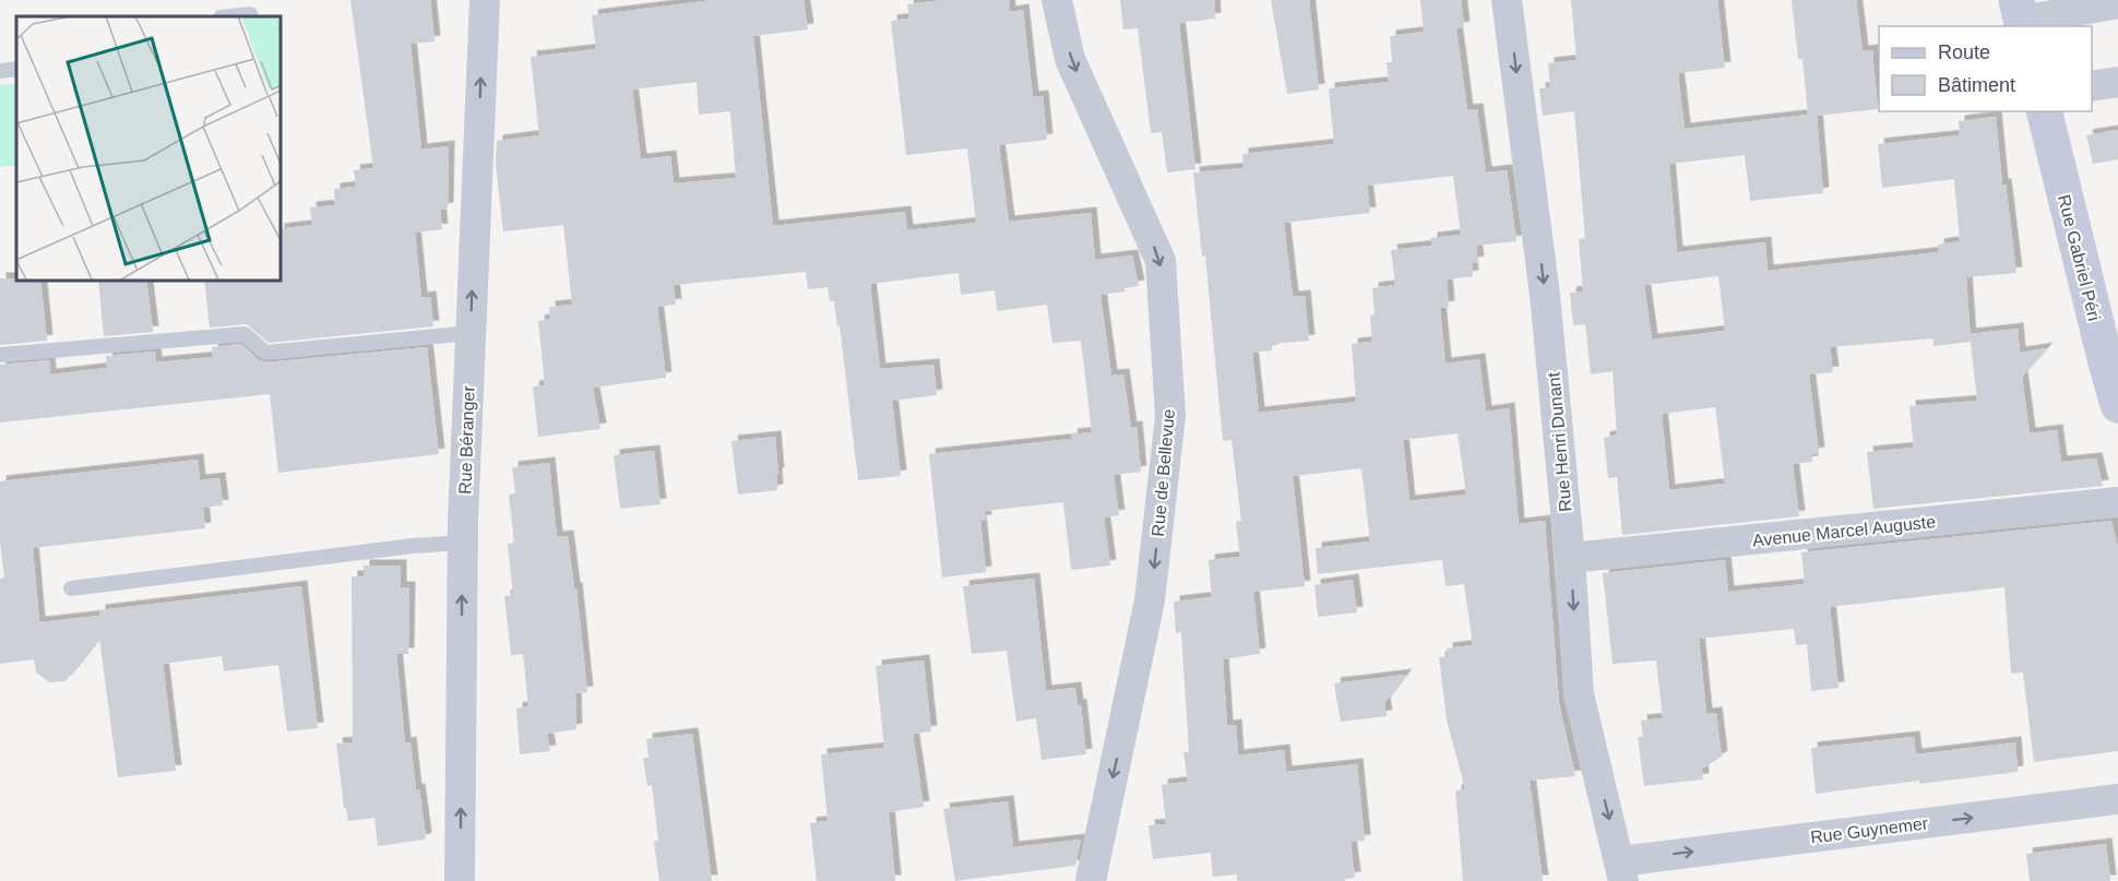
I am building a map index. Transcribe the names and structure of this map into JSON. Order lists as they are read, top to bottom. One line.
{"streets":{"main road":["Rue Gabriel Péri"],"street":["Rue Béranger","Rue Henri Dunant","Rue de Bellevue","Avenue Marcel Auguste","Rue Guynemer"]},"crossings":[["Rue Henri Dunant","Avenue Marcel Auguste"],["Rue Henri Dunant","Rue Guynemer"]],"one_way":["Rue Béranger","Rue Henri Dunant","Rue de Bellevue","Rue Guynemer"],"legend":["Route","Bâtiment"]}
